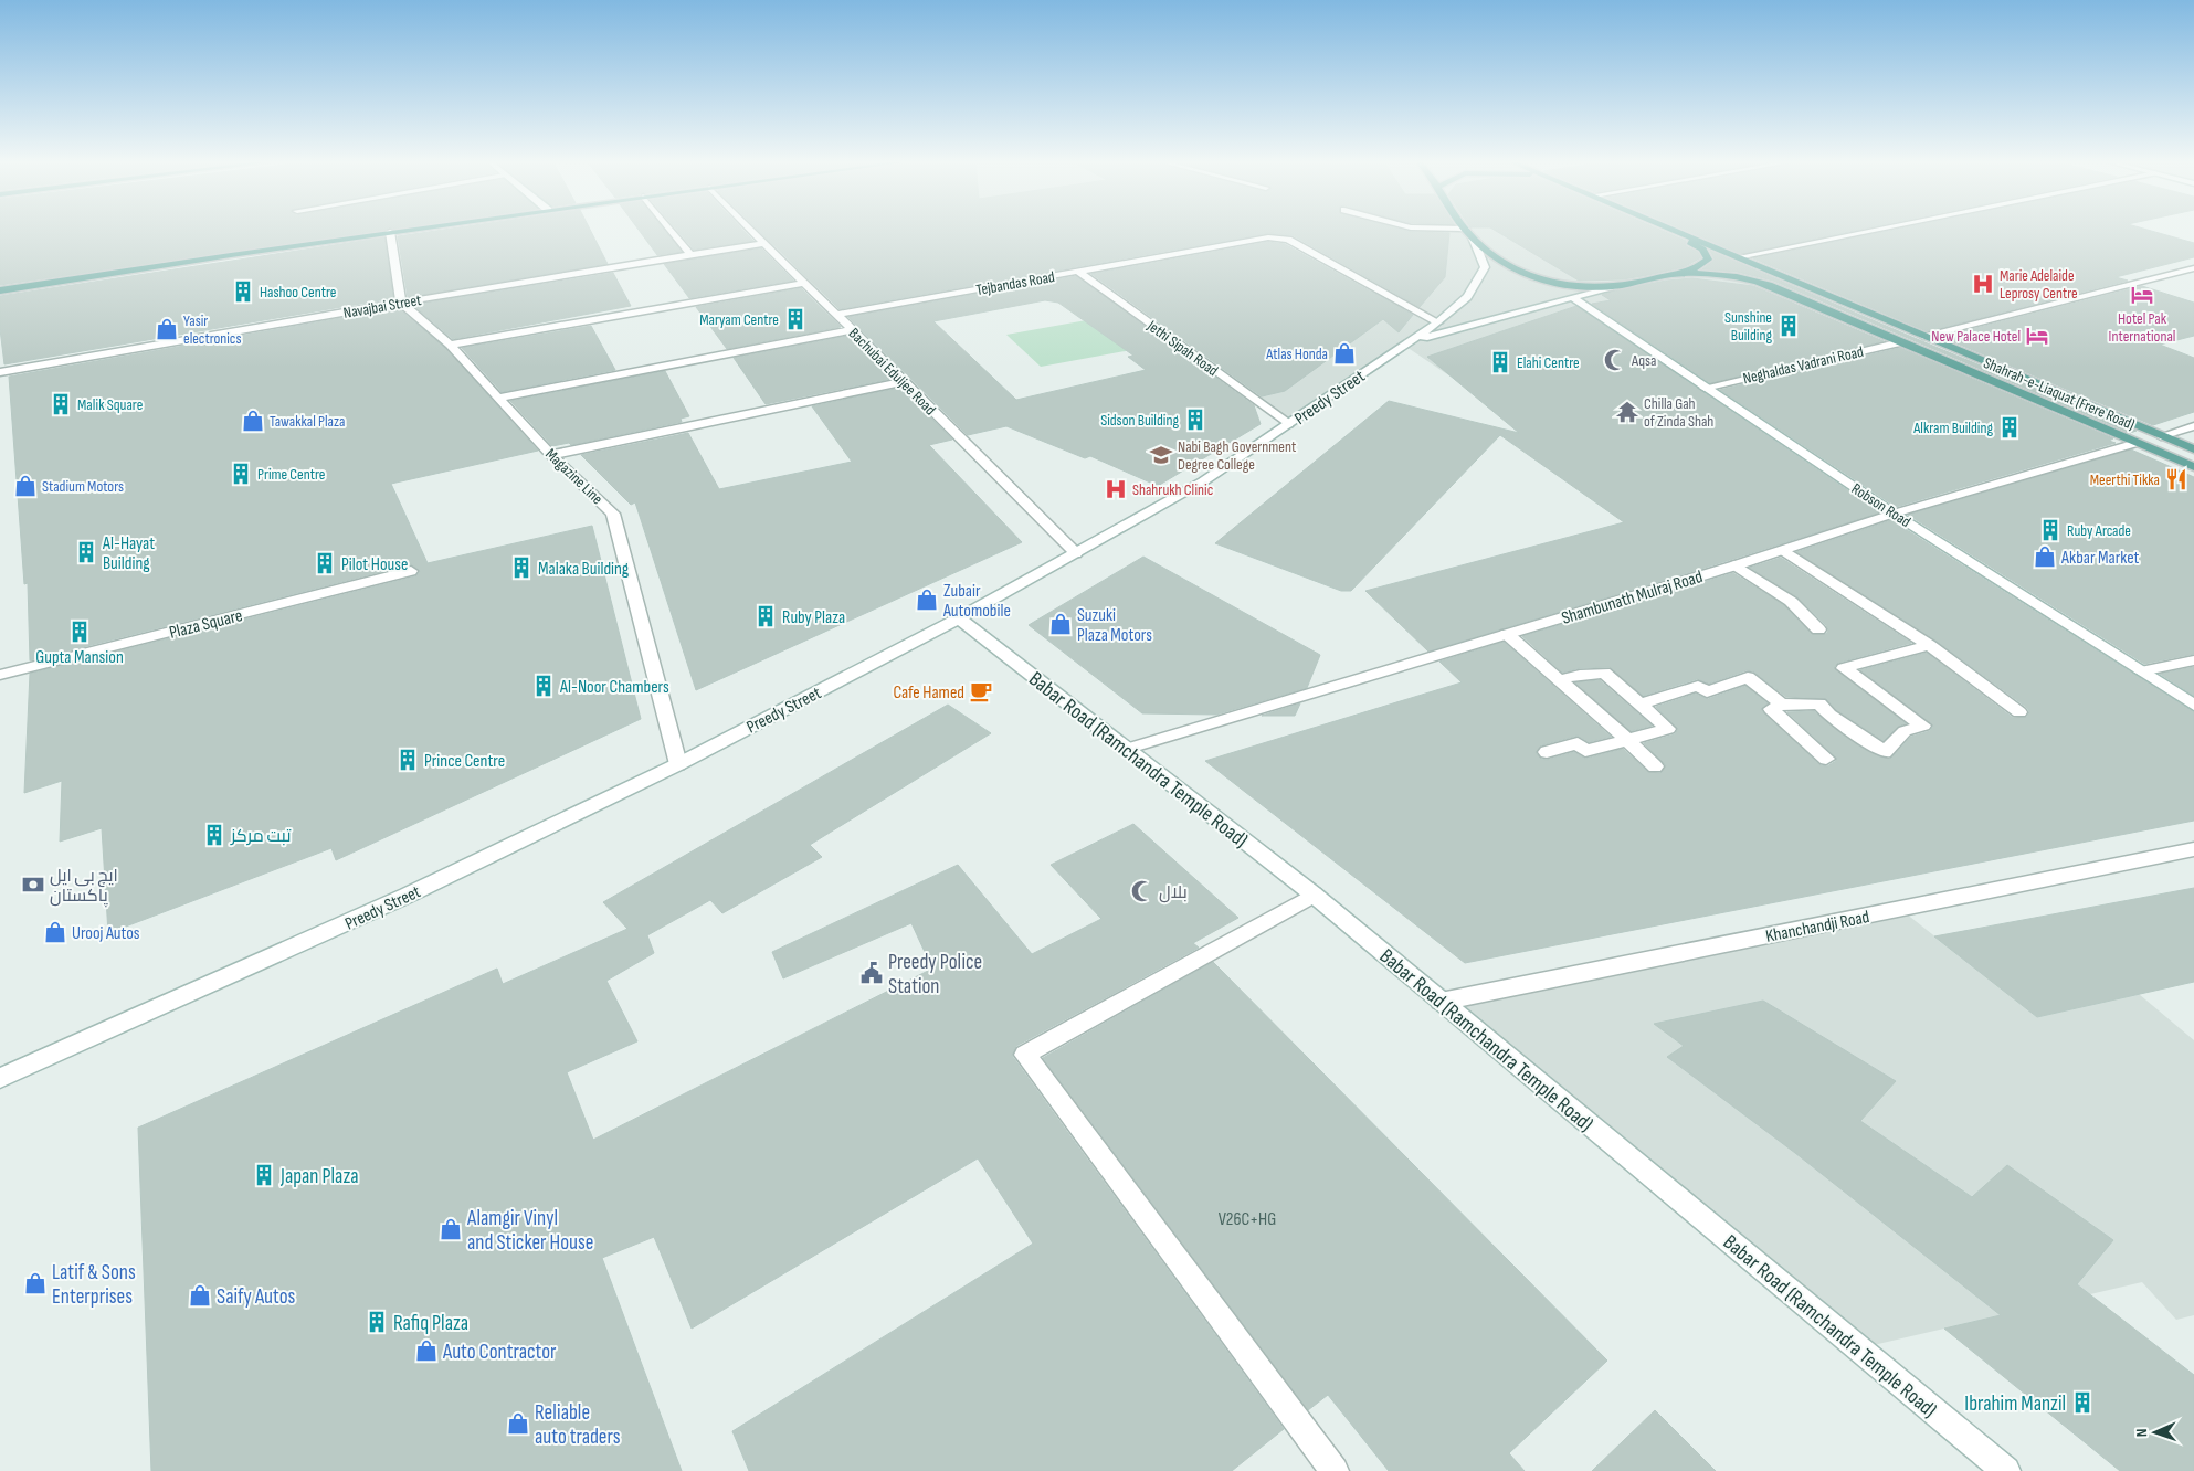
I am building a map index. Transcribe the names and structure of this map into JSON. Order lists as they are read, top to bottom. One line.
{"streets":{"main road":["Shahrah-e-Liaquat (Frere Road)"],"street":["Tejbandas Road","Navajbai Street","Jethi Sipah Road","Neghaldas Vadrani Road","Bachubai Eduljee Road","Preedy Street","Magazine Line","Robson Road","Shambunath Mulraj Road","Plaza Square","Babar Road (Ramchandra Temple Road)","Khanchandji Road"]},"crossings":[["Tejbandas Road","Jethi Sipah Road"],["Tejbandas Road","Bachubai Eduljee Road"],["Tejbandas Road","Preedy Street"],["Navajbai Street","Bachubai Eduljee Road"],["Navajbai Street","Magazine Line"],["Jethi Sipah Road","Preedy Street"],["Neghaldas Vadrani Road","Shahrah-e-Liaquat (Frere Road)"],["Neghaldas Vadrani Road","Robson Road"],["Bachubai Eduljee Road","Preedy Street"],["Shahrah-e-Liaquat (Frere Road)","Preedy Street"],["Shahrah-e-Liaquat (Frere Road)","Shambunath Mulraj Road"],["Preedy Street","Magazine Line"],["Preedy Street","Babar Road (Ramchandra Temple Road)"],["Robson Road","Shambunath Mulraj Road"],["Shambunath Mulraj Road","Babar Road (Ramchandra Temple Road)"],["Babar Road (Ramchandra Temple Road)","Khanchandji Road"]],"places":{"hospital":["Marie Adelaide Leprosy Centre","Shahrukh Clinic"],"building":["Hashoo Centre","Maryam Centre","Sunshine Building","Elahi Centre","Malik Square","Sidson Building","Alkram Building","Prime Centre","Ruby Arcade","Al-Hayat Building","Pilot House","Malaka Building","Ruby Plaza","Gupta Mansion","Al-Noor Chambers","Prince Centre","تبت مرکز","Japan Plaza","Rafiq Plaza","Ibrahim Manzil"],"hotel":["Hotel Pak International","New Palace Hotel"],"shop":["Yasir electronics","Atlas Honda","Tawakkal Plaza","Stadium Motors","Akbar Market","Zubair Automobile","Suzuki Plaza Motors","Urooj Autos","Alamgir Vinyl and Sticker House","Latif & Sons Enterprises","Saify Autos","Auto Contractor","Reliable auto traders"],"mosque":["Aqsa","بلال"],"temple":["Chilla Gah of Zinda Shah"],"school or university":["Nabi Bagh Government Degree College"],"restaurant":["Meerthi Tikka"],"cafe":["Cafe Hamed"],"bank":["ایچ بی ایل پاکستان"],"public building":["Preedy Police Station"]},"house_numbers":["V26C+HG"],"north":"left"}
